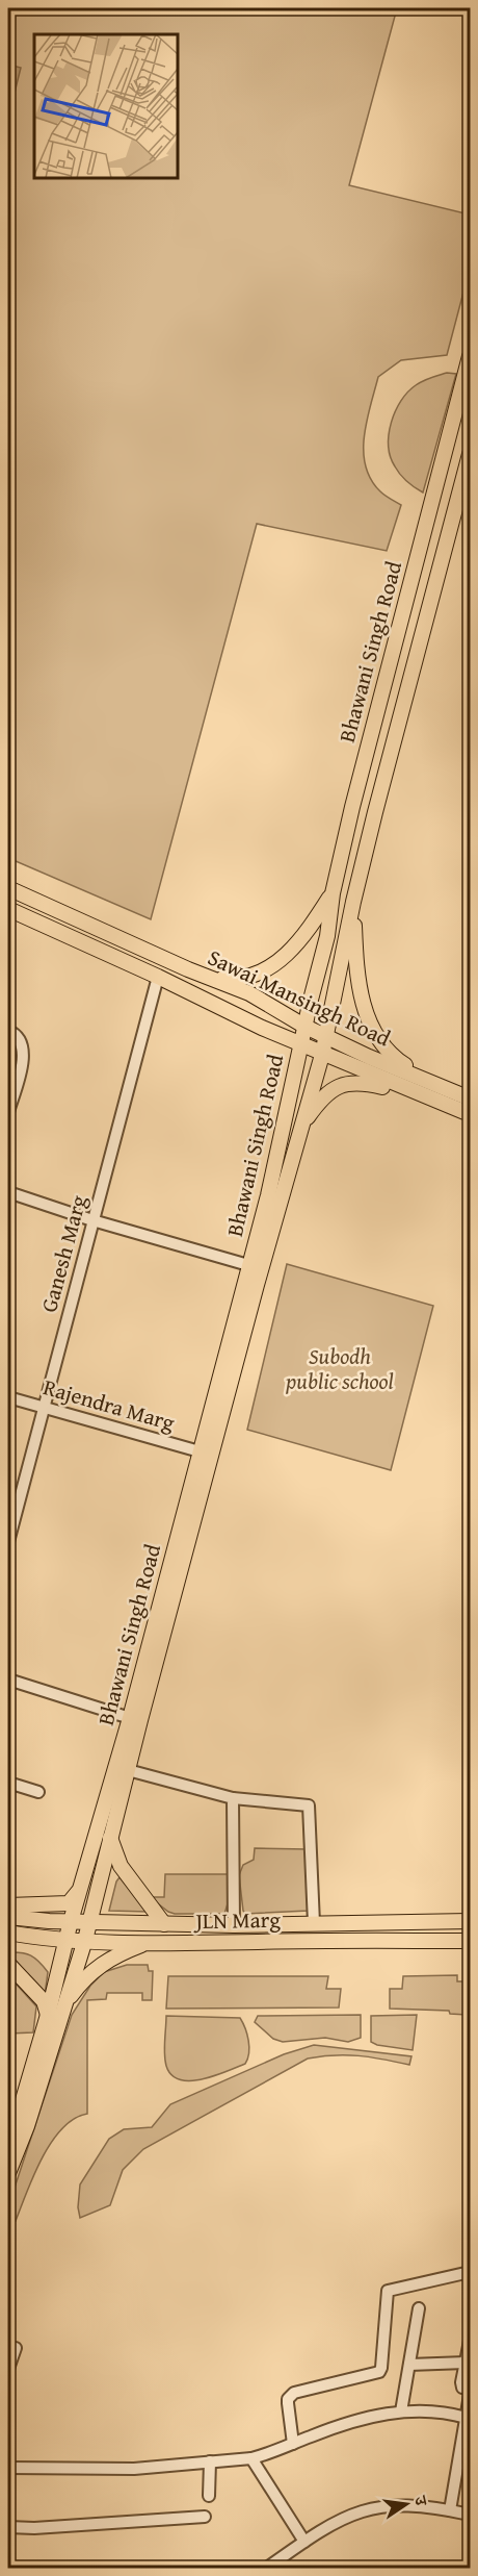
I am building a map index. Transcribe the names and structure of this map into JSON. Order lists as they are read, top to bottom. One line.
{"streets":{"main road":["Bhawani Singh Road","Sawai Mansingh Road","JLN Marg"],"street":["Ganesh Marg","Rajendra Marg"]},"crossings":[["Bhawani Singh Road","Sawai Mansingh Road"],["Bhawani Singh Road","Rajendra Marg"],["Bhawani Singh Road","JLN Marg"],["Ganesh Marg","Rajendra Marg"]],"parks":["Subodh public school"],"north":"right"}
